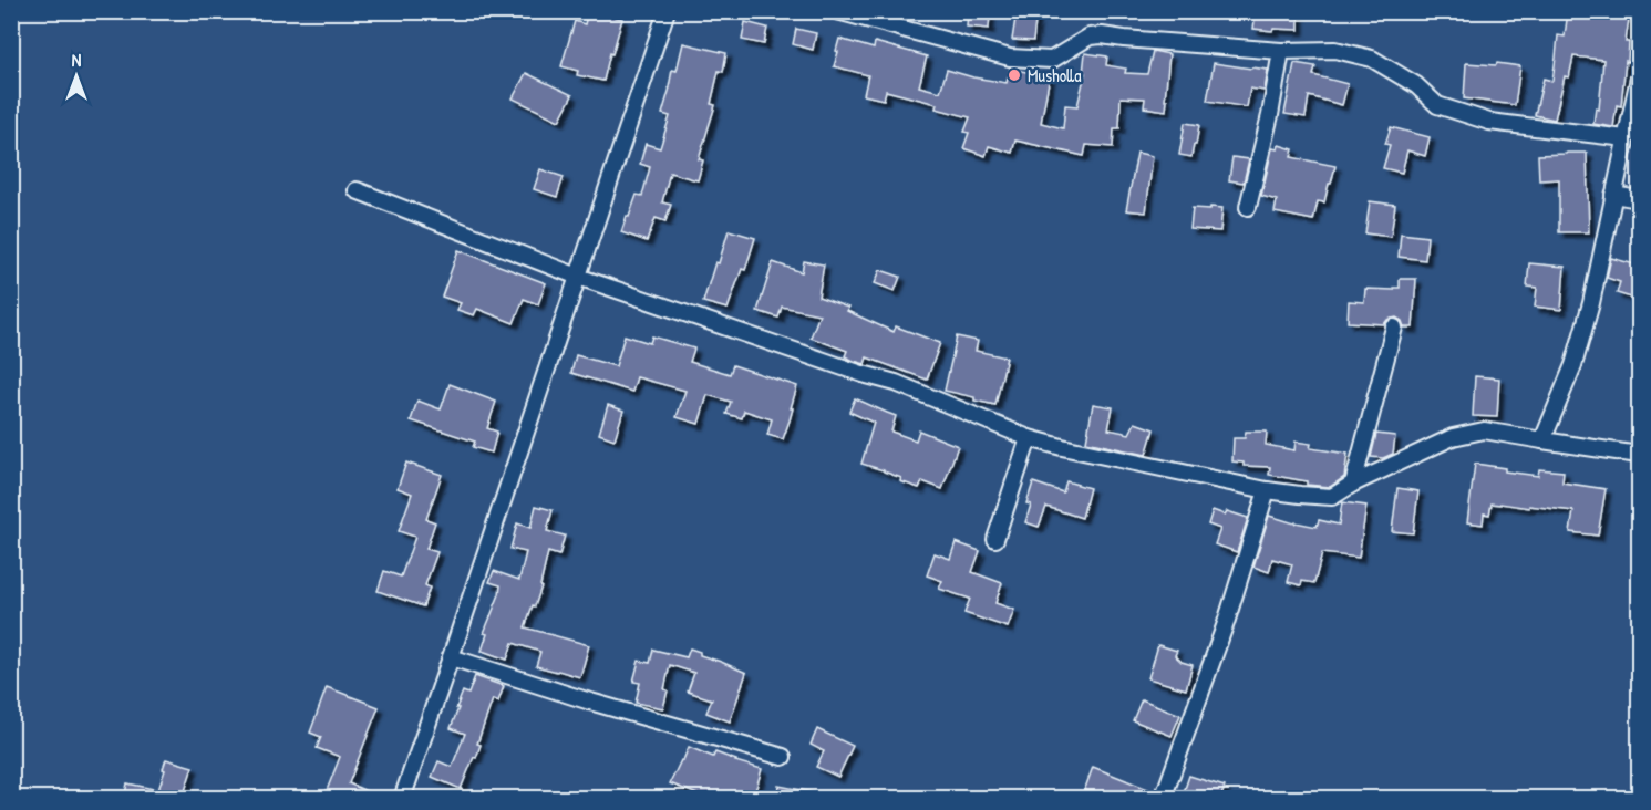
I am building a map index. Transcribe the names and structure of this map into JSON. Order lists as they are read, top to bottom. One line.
{"places":["Musholla"],"north":"top"}
